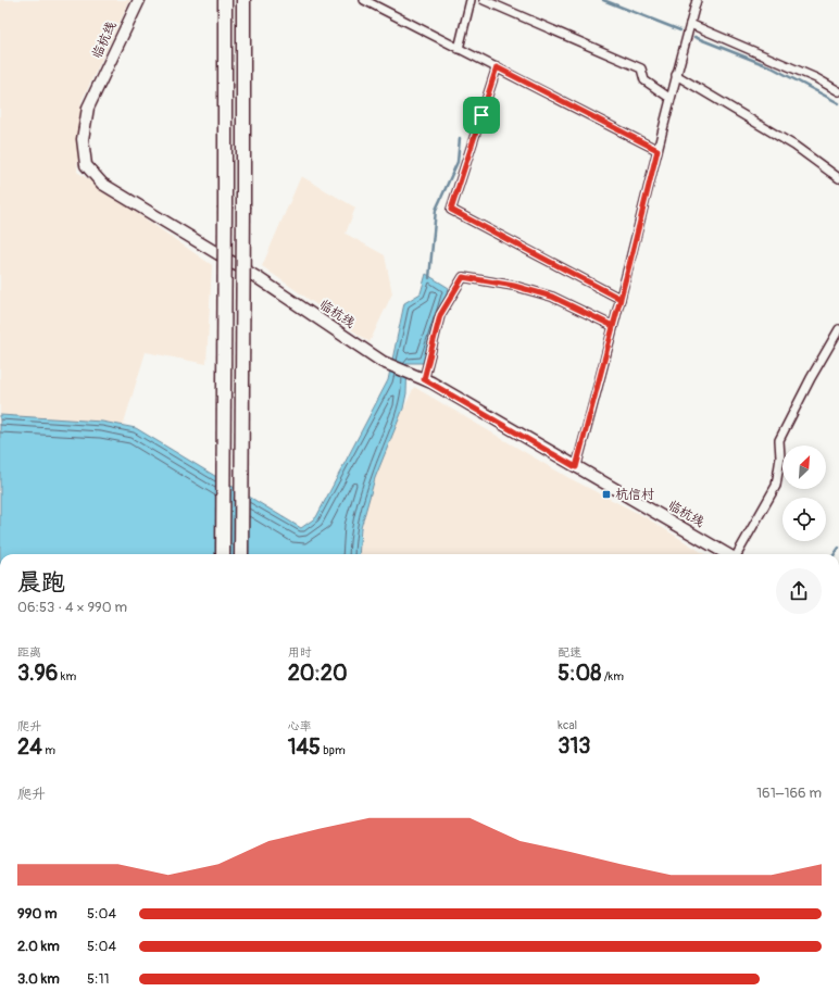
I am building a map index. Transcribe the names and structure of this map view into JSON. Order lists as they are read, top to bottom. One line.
{"streets":{"street":["临杭线"]},"places":{"transit":["杭信村"]},"north":"top right","page":{"heading":["晨跑","06:53 · 4 × 990 m"],"stats":[["距离","3.96 km"],["用时","20:20"],["配速","5:08 /km"],["爬升","24 m"],["心率","145 bpm"],["kcal","313"]],"chart":["爬升","161–166 m"],"list":[{"name":"990 m","note":"5:04"},{"name":"2.0 km","note":"5:04"},{"name":"3.0 km","note":"5:11"}]}}
